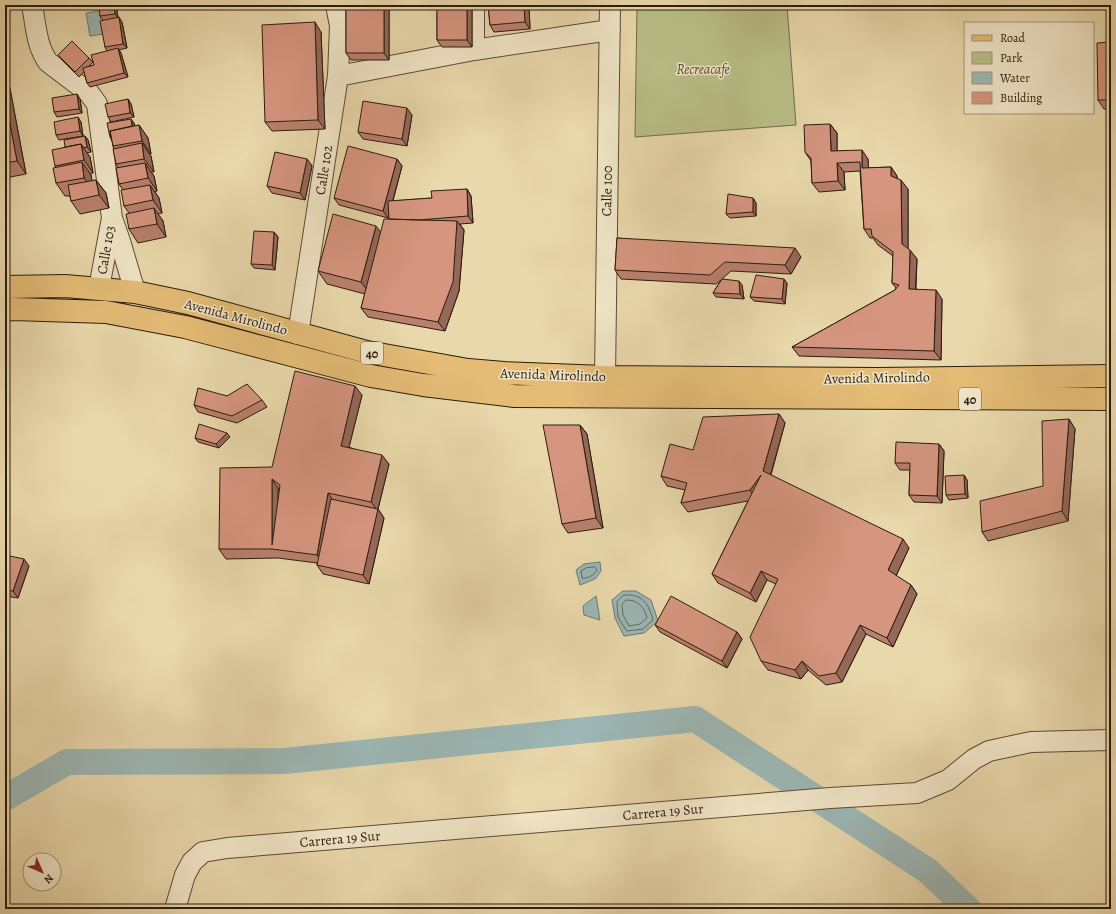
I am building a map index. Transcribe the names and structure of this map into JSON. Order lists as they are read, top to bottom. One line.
{"streets":{"main road":["Avenida Mirolindo","40"],"street":["Calle 102","Calle 100","Calle 103","Carrera 19 Sur"]},"crossings":[["Calle 102","Avenida Mirolindo"],["Calle 100","Avenida Mirolindo"],["Calle 103","Avenida Mirolindo"]],"parks":["Recreacafe"],"legend":["Road","Park","Water","Building"],"north":"bottom right"}
